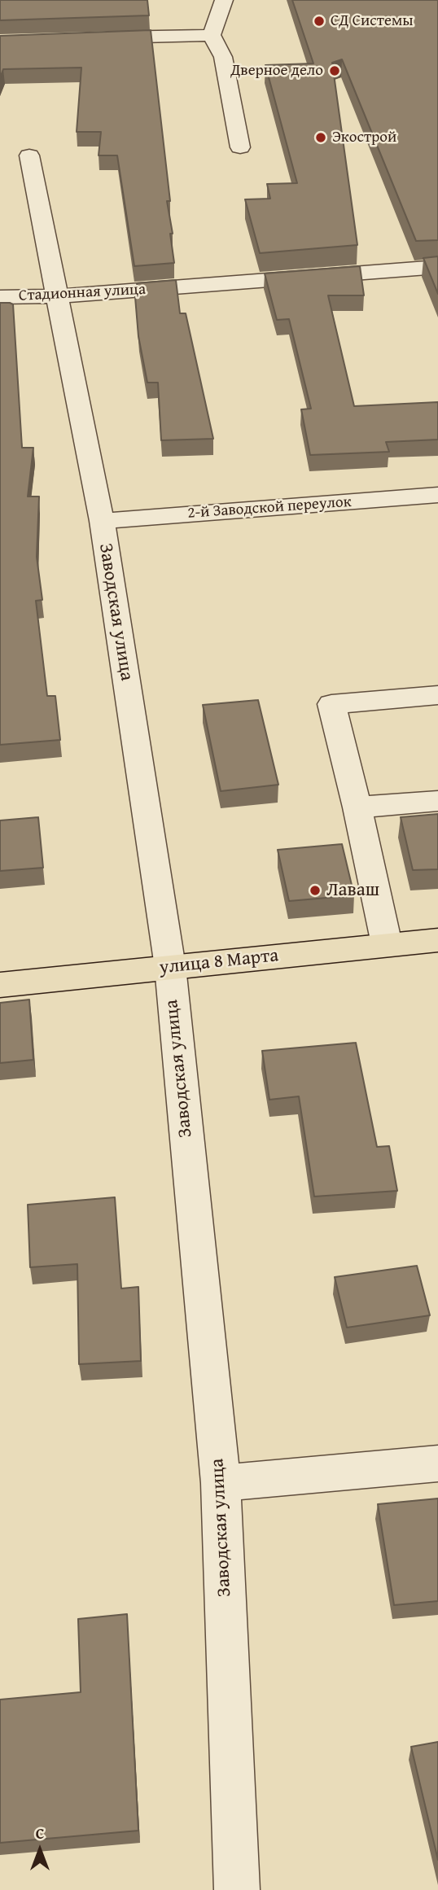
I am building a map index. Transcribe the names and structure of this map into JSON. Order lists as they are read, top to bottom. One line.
{"streets":{"main road":["улица 8 Марта"],"street":["Стадионная улица","2-й Заводской переулок","Заводская улица"]},"crossings":[["Стадионная улица","Заводская улица"],["2-й Заводской переулок","Заводская улица"],["Заводская улица","улица 8 Марта"]],"places":["СД Системы","Дверное дело","Экострой","Лаваш"],"north":"top"}
